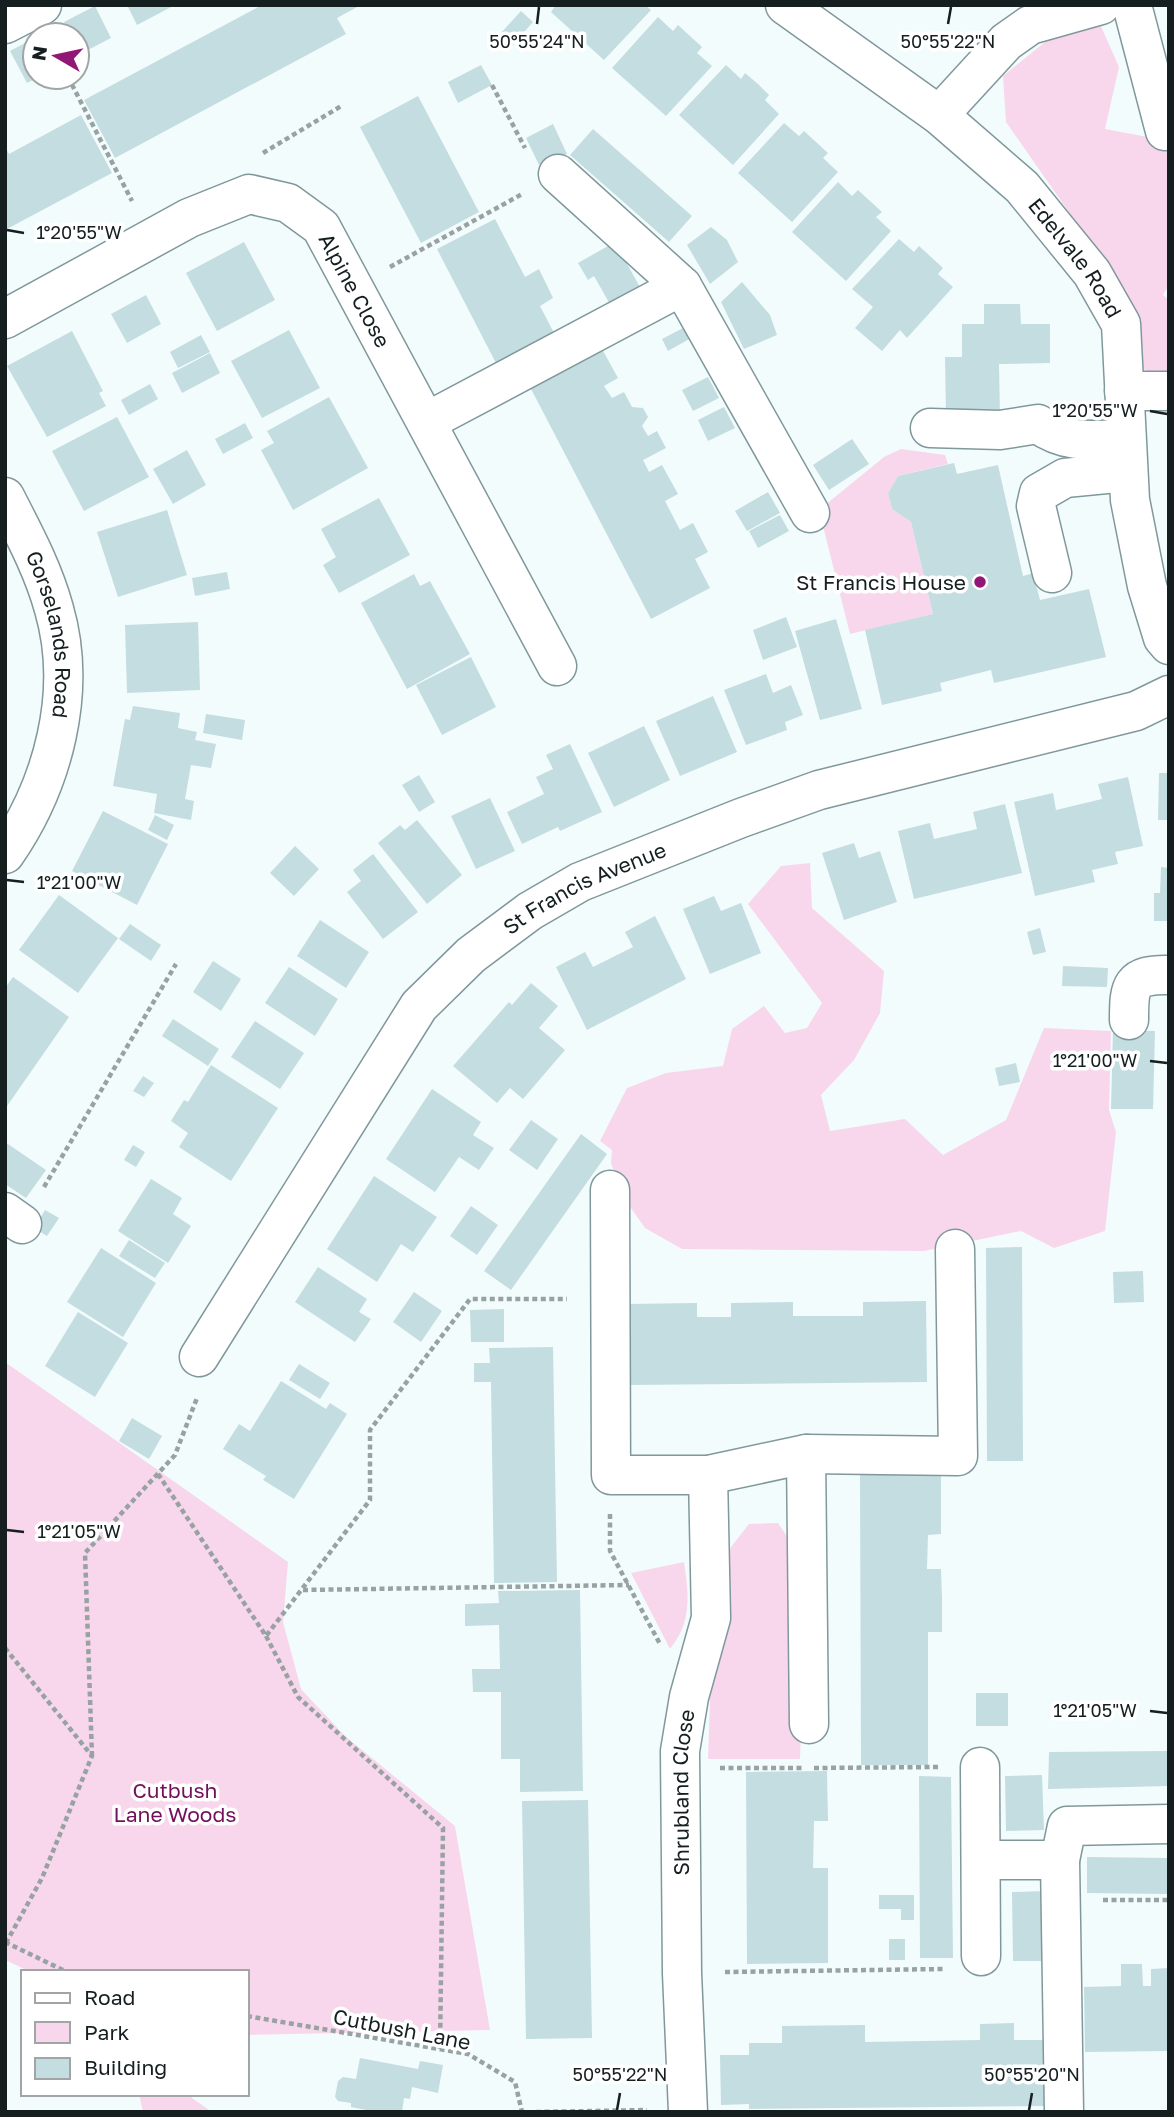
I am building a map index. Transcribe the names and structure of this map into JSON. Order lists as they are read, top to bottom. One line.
{"streets":{"street":["Edelvale Road","Alpine Close","Gorselands Road","St Francis Avenue","Shrubland Close"],"path":["Cutbush Lane"]},"parks":["Cutbush Lane Woods"],"places":["St Francis House"],"legend":["Road","Park","Building"],"north":"left","coordinates":["50°55'24\"N","50°55'22\"N","1°20'55\"W","1°21'00\"W","1°21'05\"W","50°55'20\"N"]}
